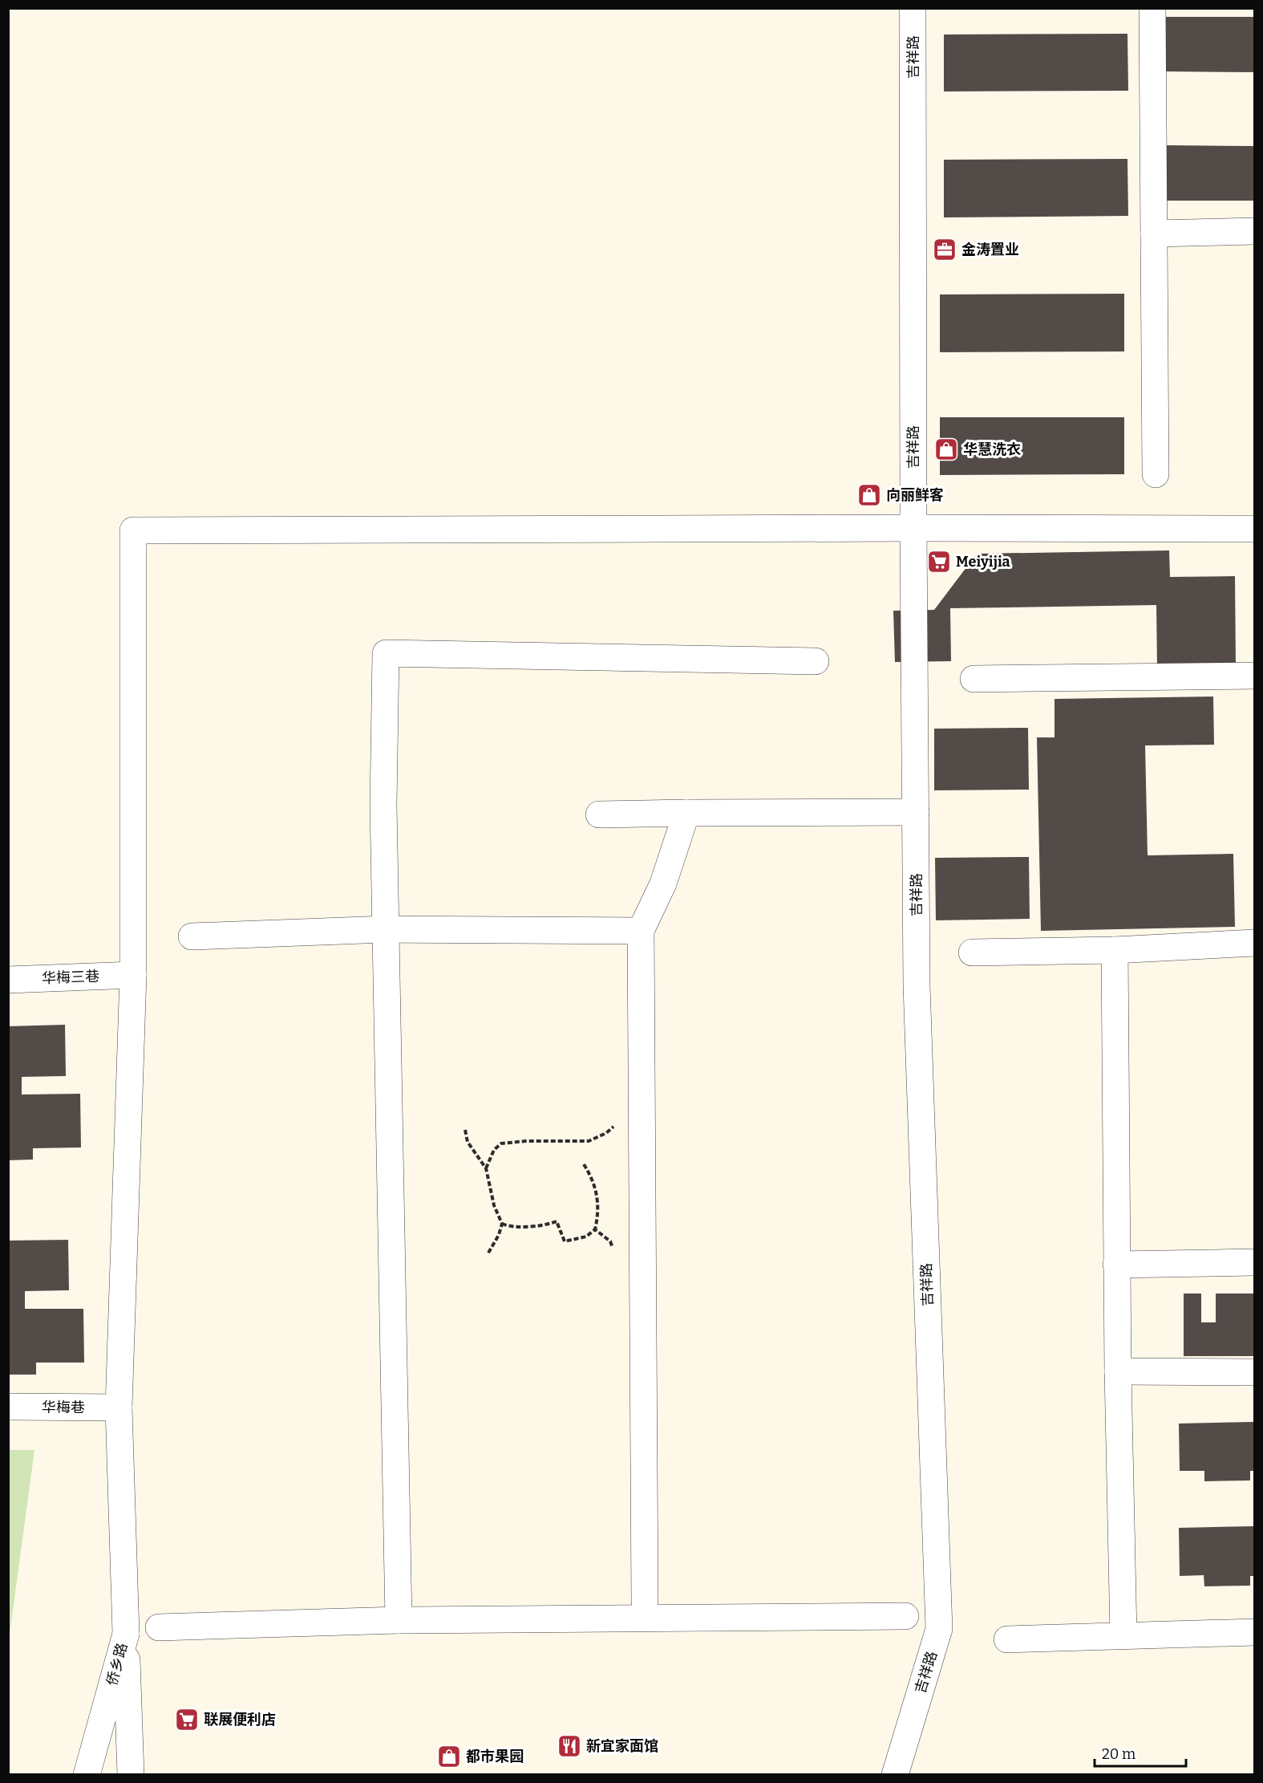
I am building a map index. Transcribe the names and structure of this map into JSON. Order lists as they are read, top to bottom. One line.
{"streets":{"street":["吉祥路","华梅三巷","华梅巷","侨乡路"]},"places":{"office":["金涛置业"],"shop":["华慧洗衣","向丽鲜客","都市果园"],"supermarket":["Meiyijia","联展便利店"],"restaurant":["新宜家面馆"]},"scale_bar":"20 m"}
